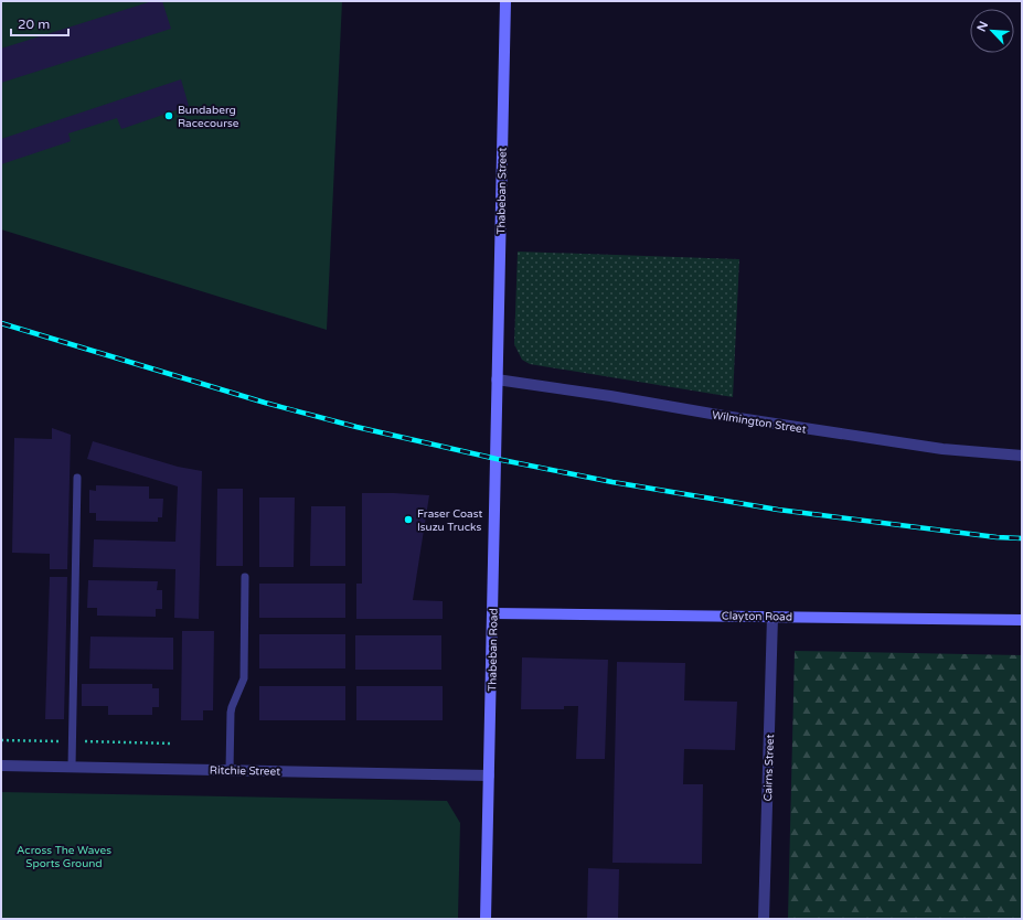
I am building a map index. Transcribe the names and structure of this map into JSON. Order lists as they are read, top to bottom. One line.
{"streets":{"street":["Thabeban Street","Wilmington Street","Clayton Road","Thabeban Road","Cairns Street","Ritchie Street"]},"crossings":[["Thabeban Street","Wilmington Street"],["Thabeban Street","Thabeban Road"],["Wilmington Street","Thabeban Road"],["Clayton Road","Thabeban Road"],["Clayton Road","Cairns Street"],["Thabeban Road","Ritchie Street"]],"parks":["Across The Waves Sports Ground"],"places":["Bundaberg Racecourse","Fraser Coast Isuzu Trucks"],"scale_bar":"20 m","north":"top left"}
